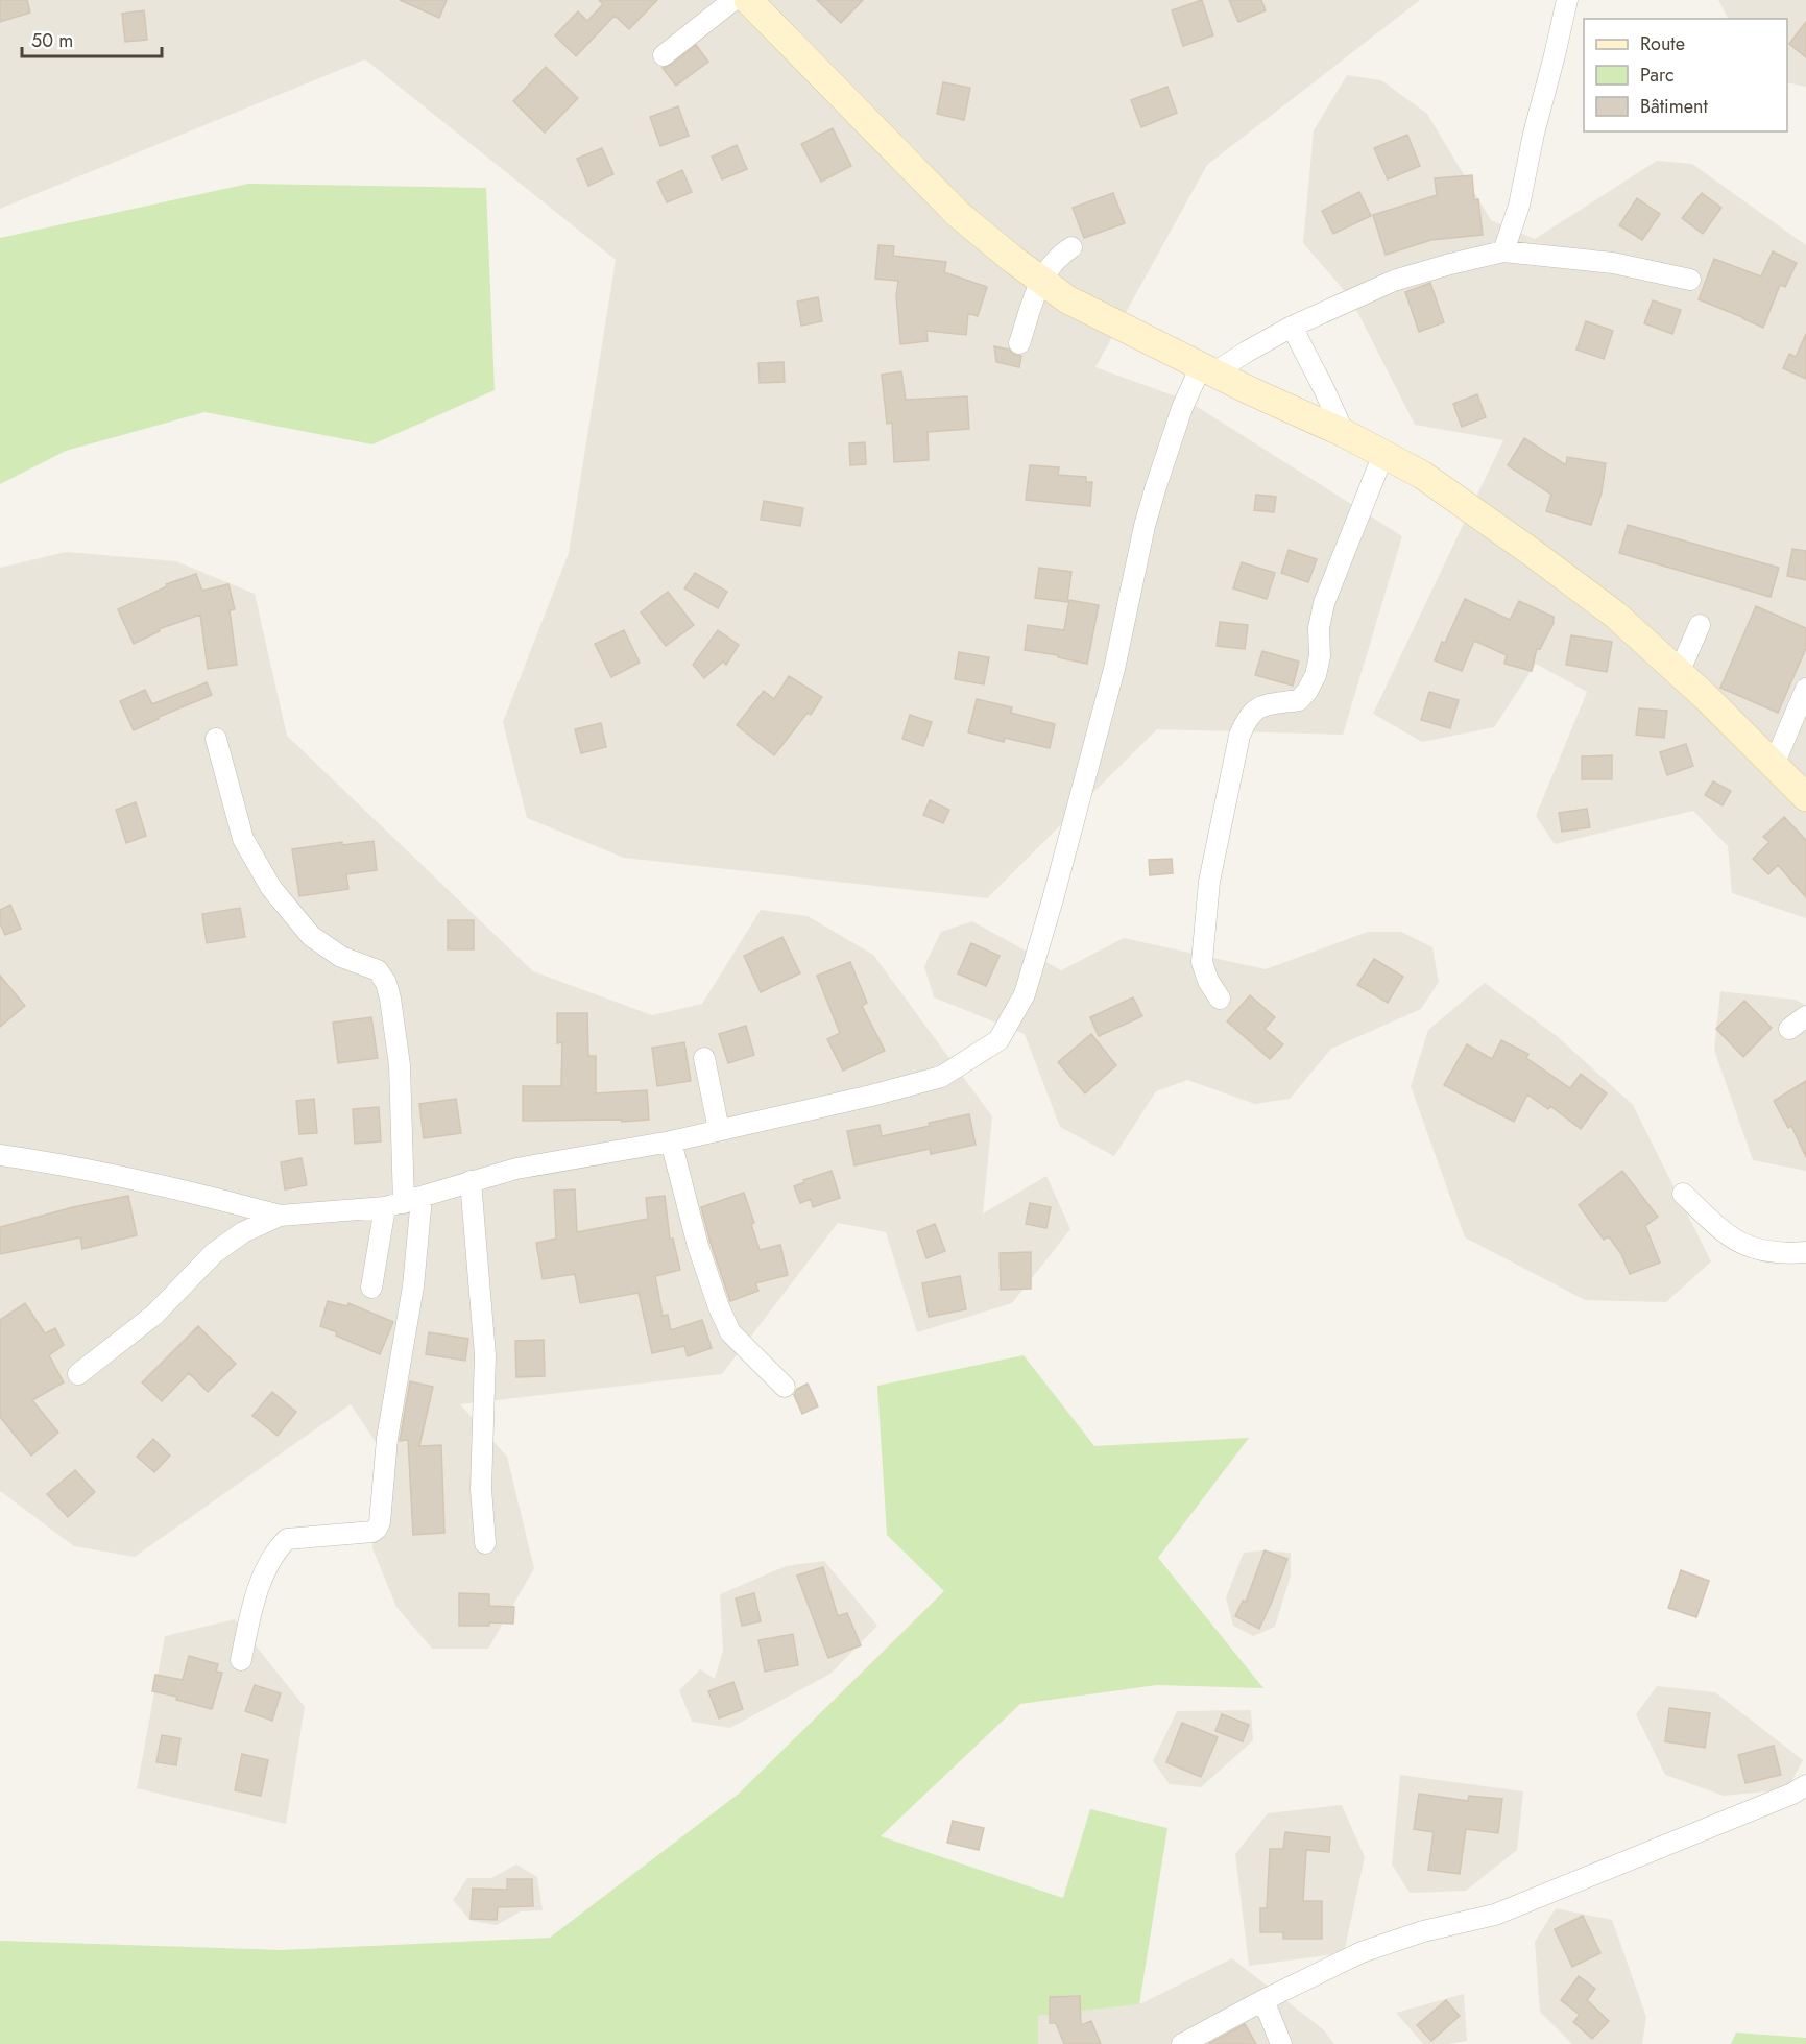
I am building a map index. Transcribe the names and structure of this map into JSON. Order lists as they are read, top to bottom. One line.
{"legend":["Route","Parc","Bâtiment"],"scale_bar":"50 m"}
